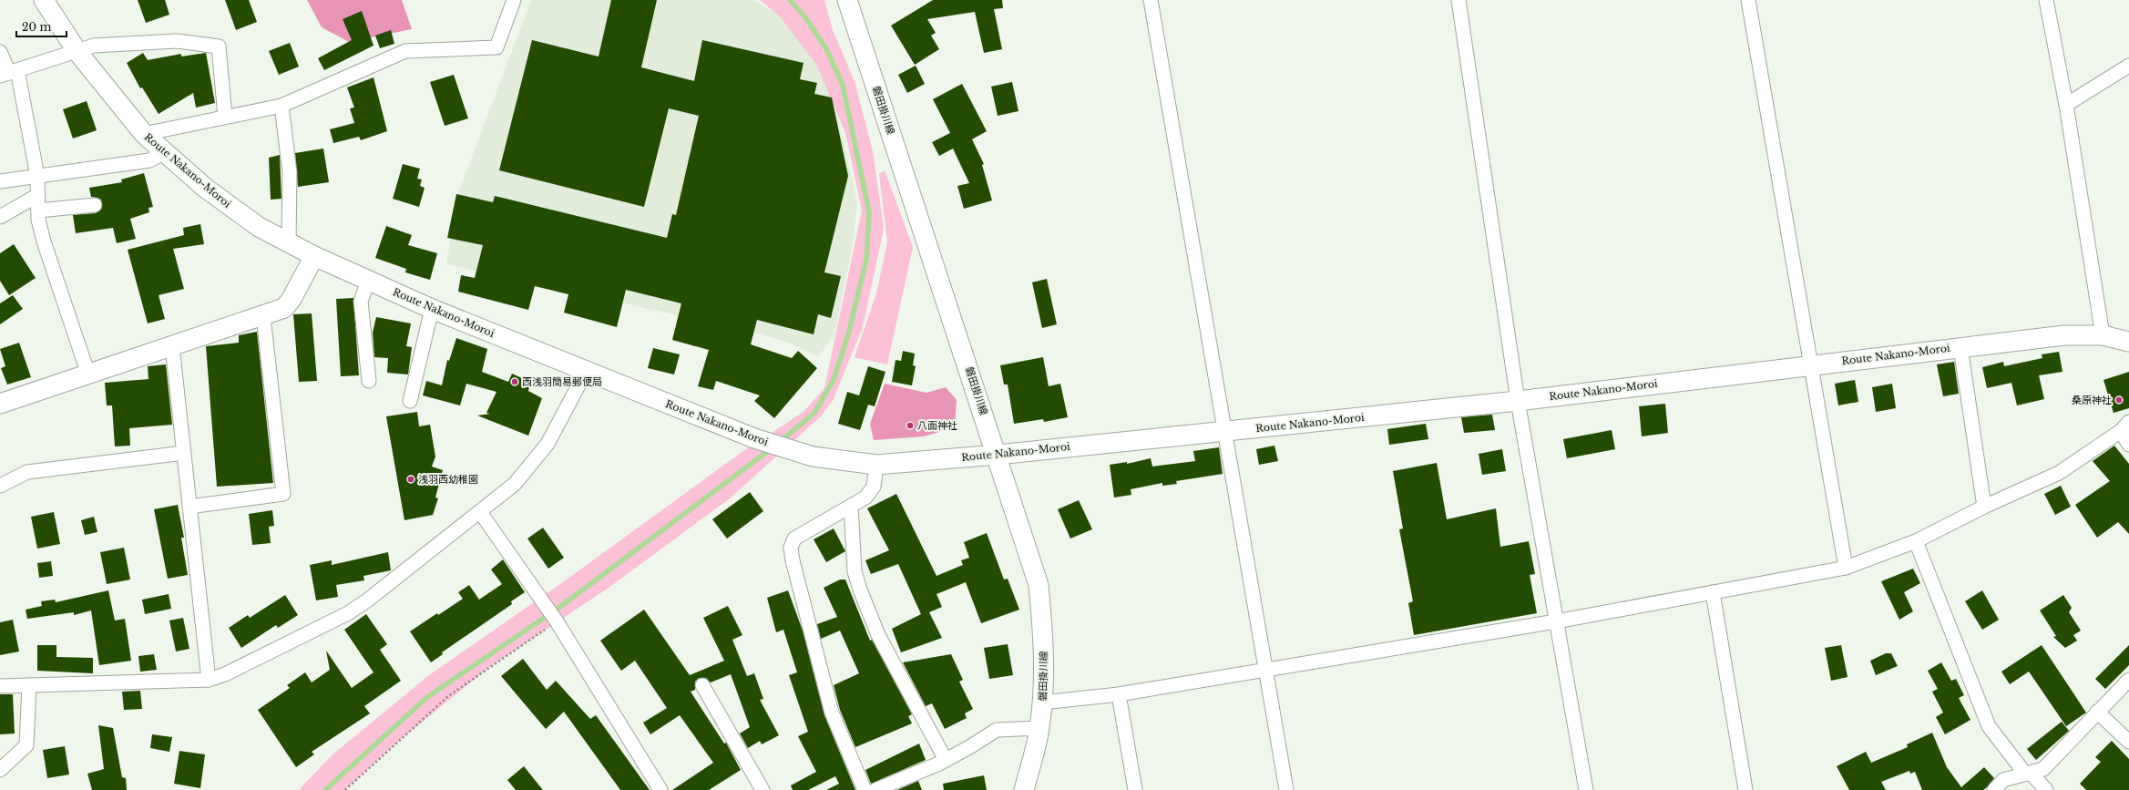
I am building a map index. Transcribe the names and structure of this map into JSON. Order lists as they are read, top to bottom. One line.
{"streets":{"main road":["磐田掛川線","Route Nakano-Moroi"]},"crossings":[["磐田掛川線","Route Nakano-Moroi"]],"places":["西浅羽簡易郵便局","桑原神社","八面神社","浅羽西幼稚園"],"scale_bar":"20 m"}
